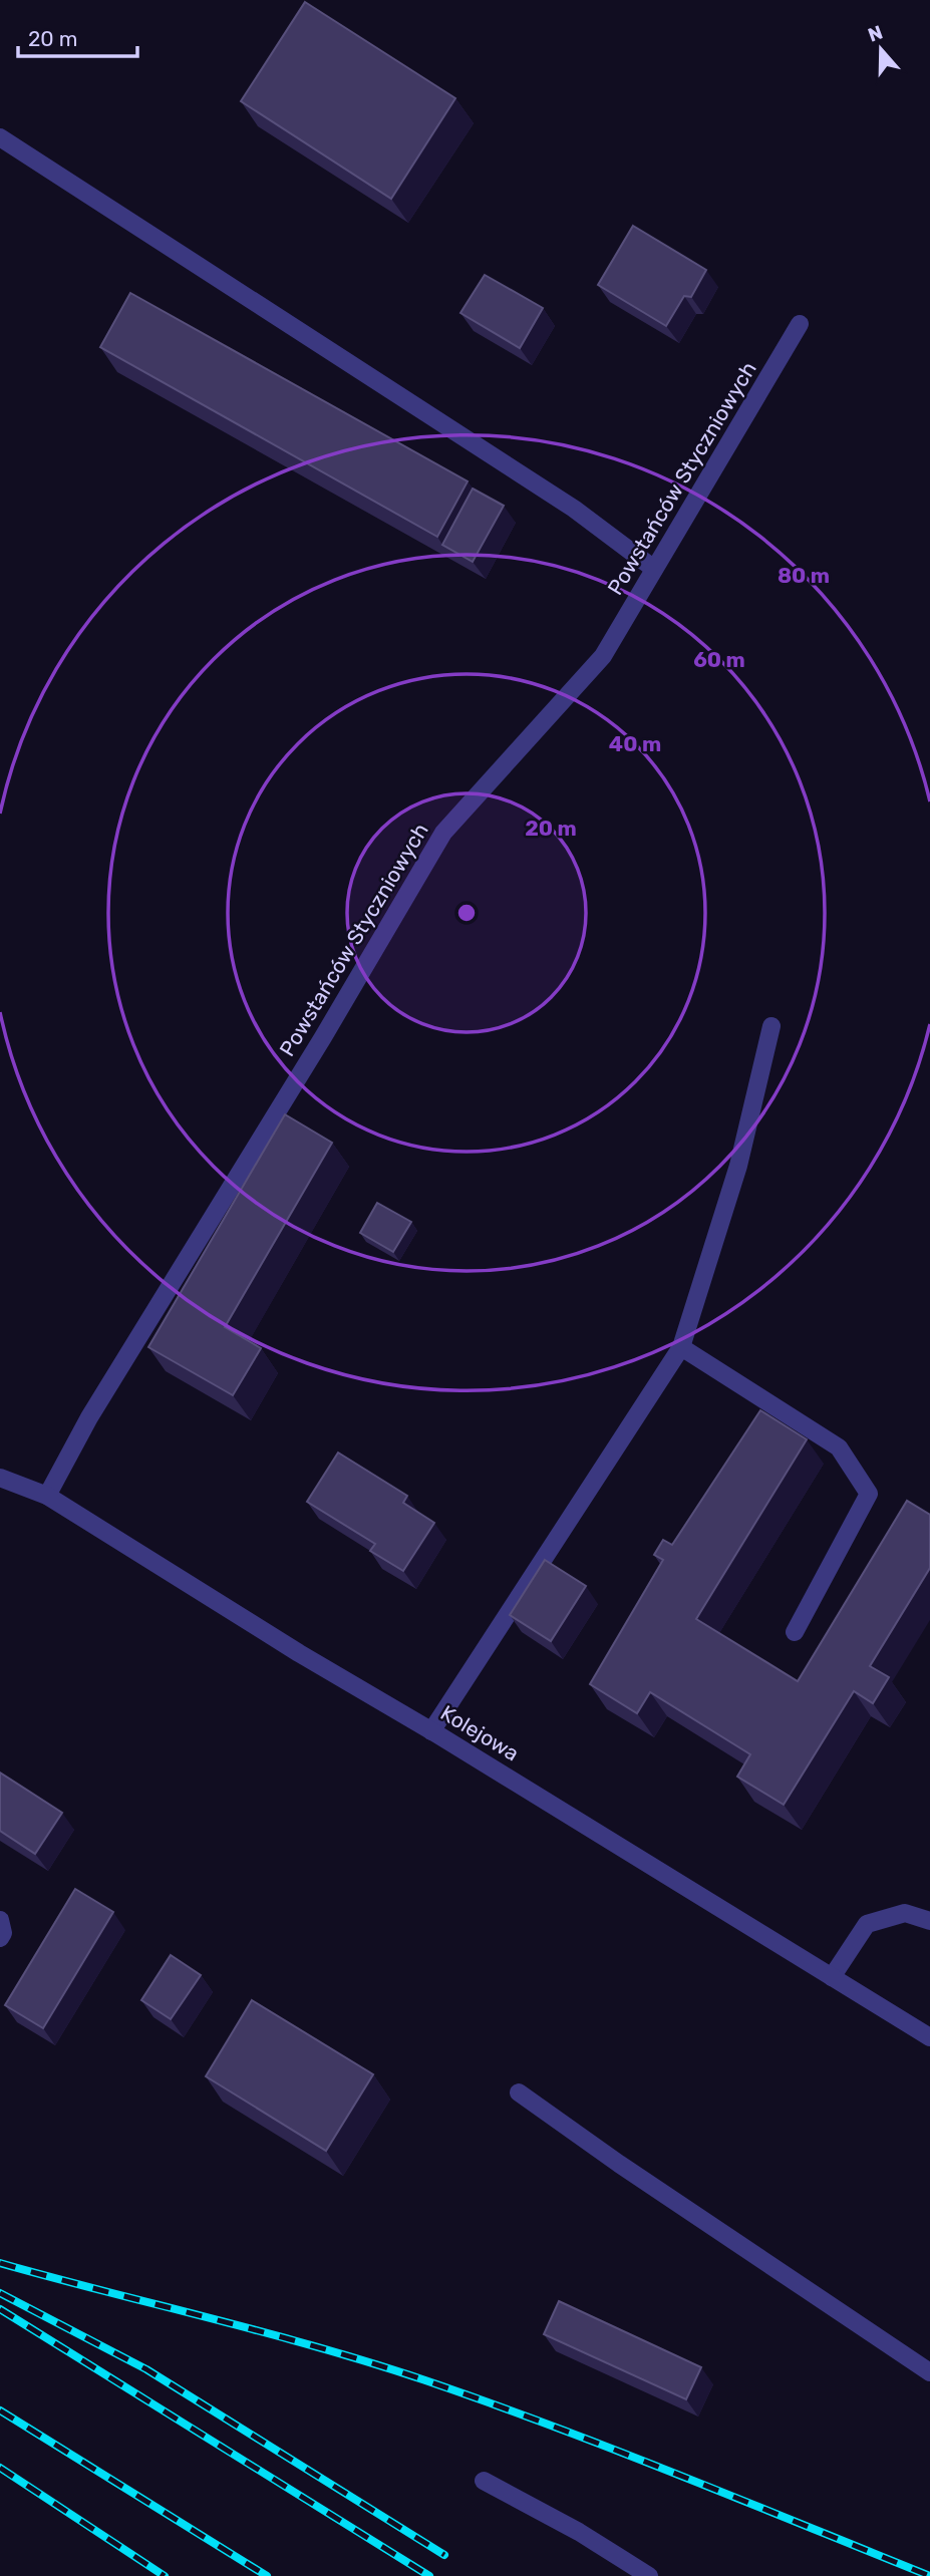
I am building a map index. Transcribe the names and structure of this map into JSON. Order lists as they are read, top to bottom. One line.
{"streets":{"street":["Powstańców Styczniowych","Kolejowa"]},"crossings":[["Powstańców Styczniowych","Kolejowa"]],"scale_bar":"20 m","north":"top","rings":["80 m","60 m","40 m","20 m"]}
